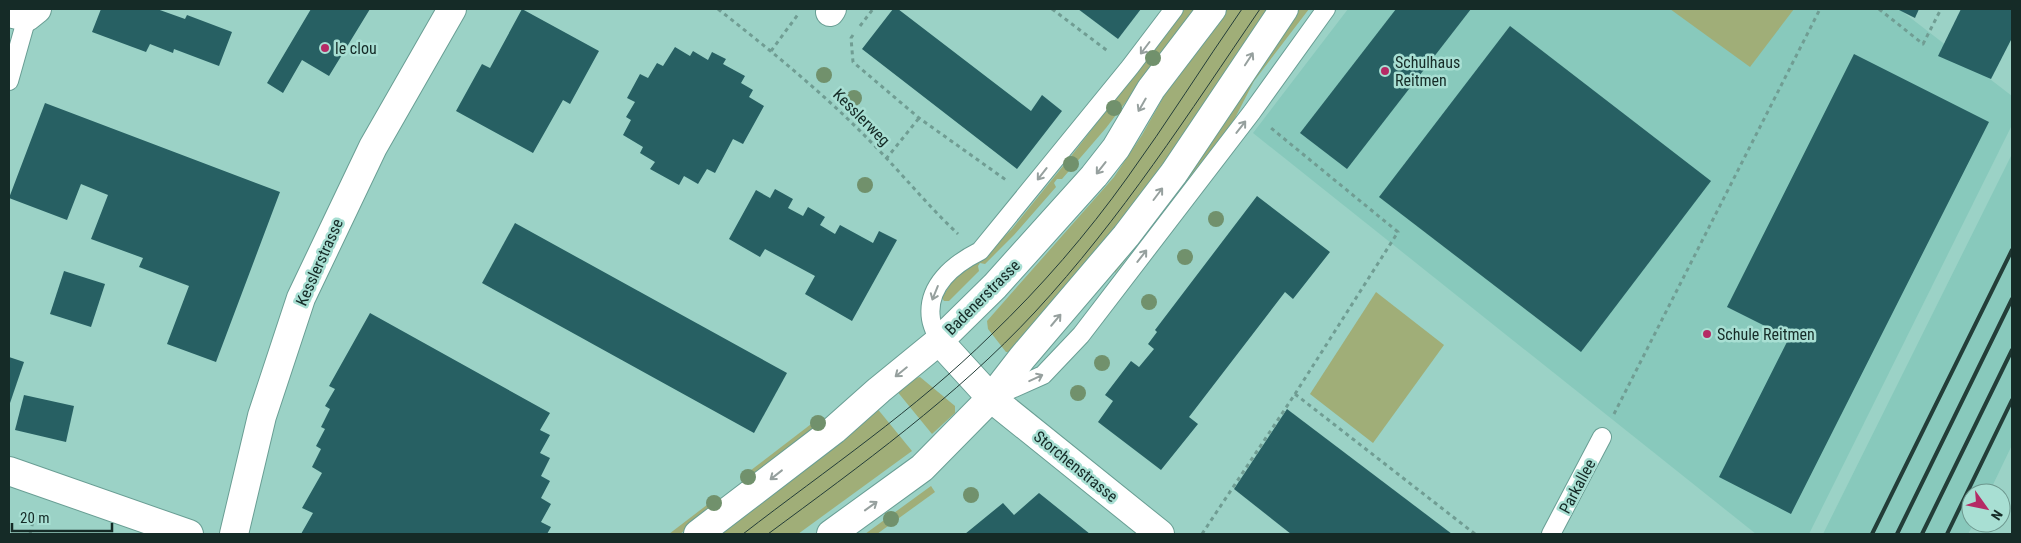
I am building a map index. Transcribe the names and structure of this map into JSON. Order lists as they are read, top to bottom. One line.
{"streets":{"main road":["Kesslerstrasse","Badenerstrasse","Storchenstrasse"],"lane":["Parkallee"],"path":["Kesslerweg"]},"crossings":[["Badenerstrasse","Storchenstrasse"]],"places":["le clou","Schulhaus Reitmen","Schule Reitmen"],"scale_bar":"20 m","north":"bottom right"}
